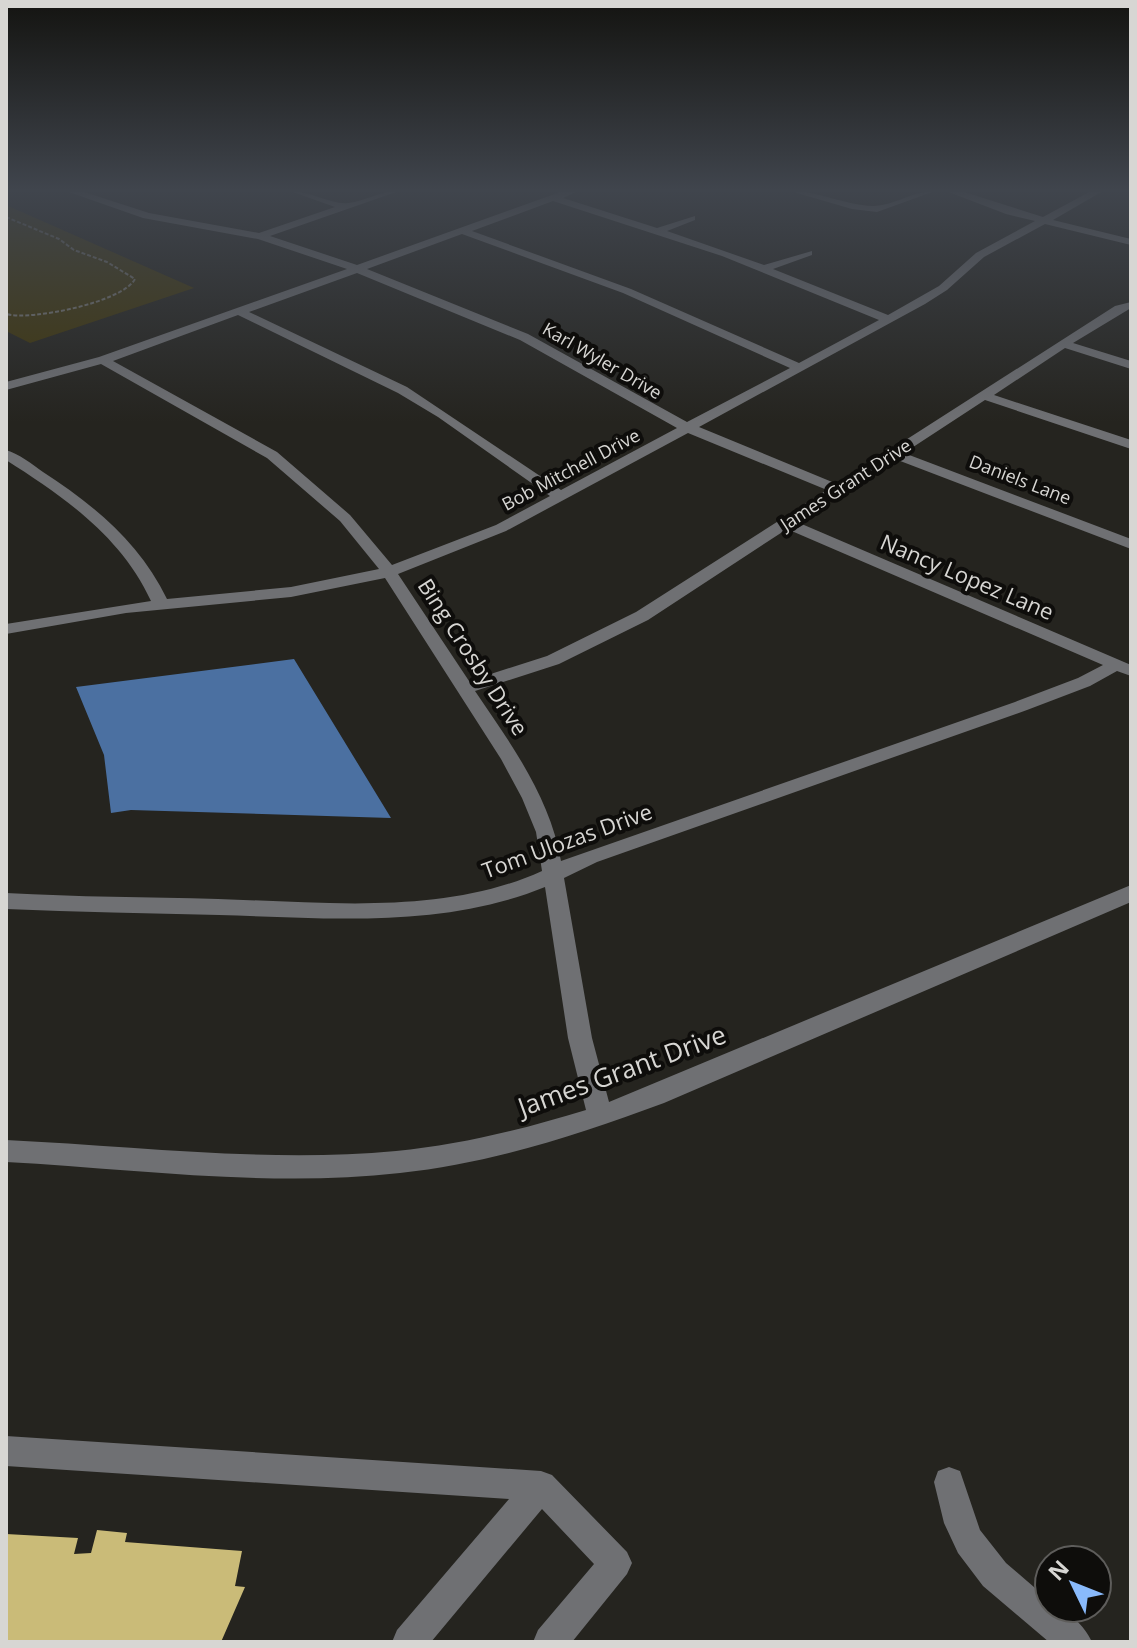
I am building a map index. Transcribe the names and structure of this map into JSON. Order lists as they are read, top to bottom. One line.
{"streets":{"street":["Karl Wyler Drive","Bob Mitchell Drive","Daniels Lane","James Grant Drive","Nancy Lopez Lane","Bing Crosby Drive","Tom Ulozas Drive"]},"crossings":[["Karl Wyler Drive","Bob Mitchell Drive"],["Karl Wyler Drive","James Grant Drive"],["Bob Mitchell Drive","Bing Crosby Drive"],["Daniels Lane","James Grant Drive"],["James Grant Drive","Nancy Lopez Lane"],["James Grant Drive","Bing Crosby Drive"],["Nancy Lopez Lane","Tom Ulozas Drive"],["Bing Crosby Drive","Tom Ulozas Drive"]],"north":"top left"}
